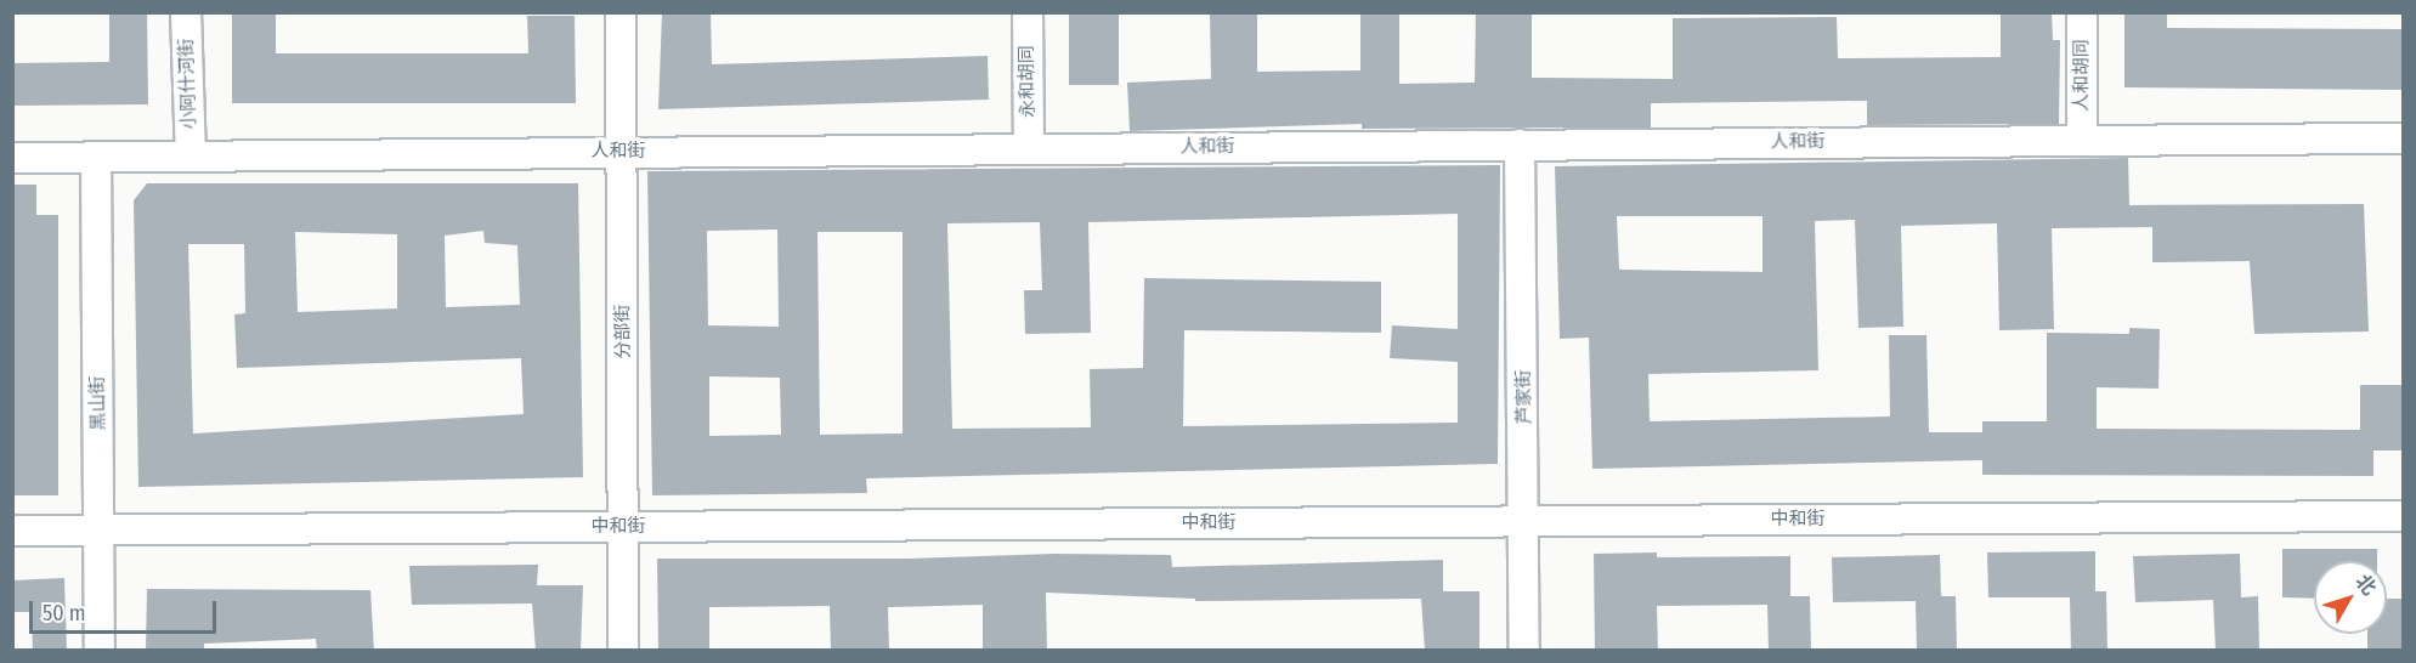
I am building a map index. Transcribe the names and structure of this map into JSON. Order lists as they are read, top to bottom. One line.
{"streets":{"street":["人和胡同","永和胡同","小阿什河街","人和街","分部街","芦家街","黑山街","中和街"]},"crossings":[["人和胡同","人和街"],["永和胡同","人和街"],["小阿什河街","人和街"],["人和街","分部街"],["人和街","芦家街"],["人和街","黑山街"],["分部街","中和街"],["芦家街","中和街"],["黑山街","中和街"]],"scale_bar":"50 m","north":"top right"}
